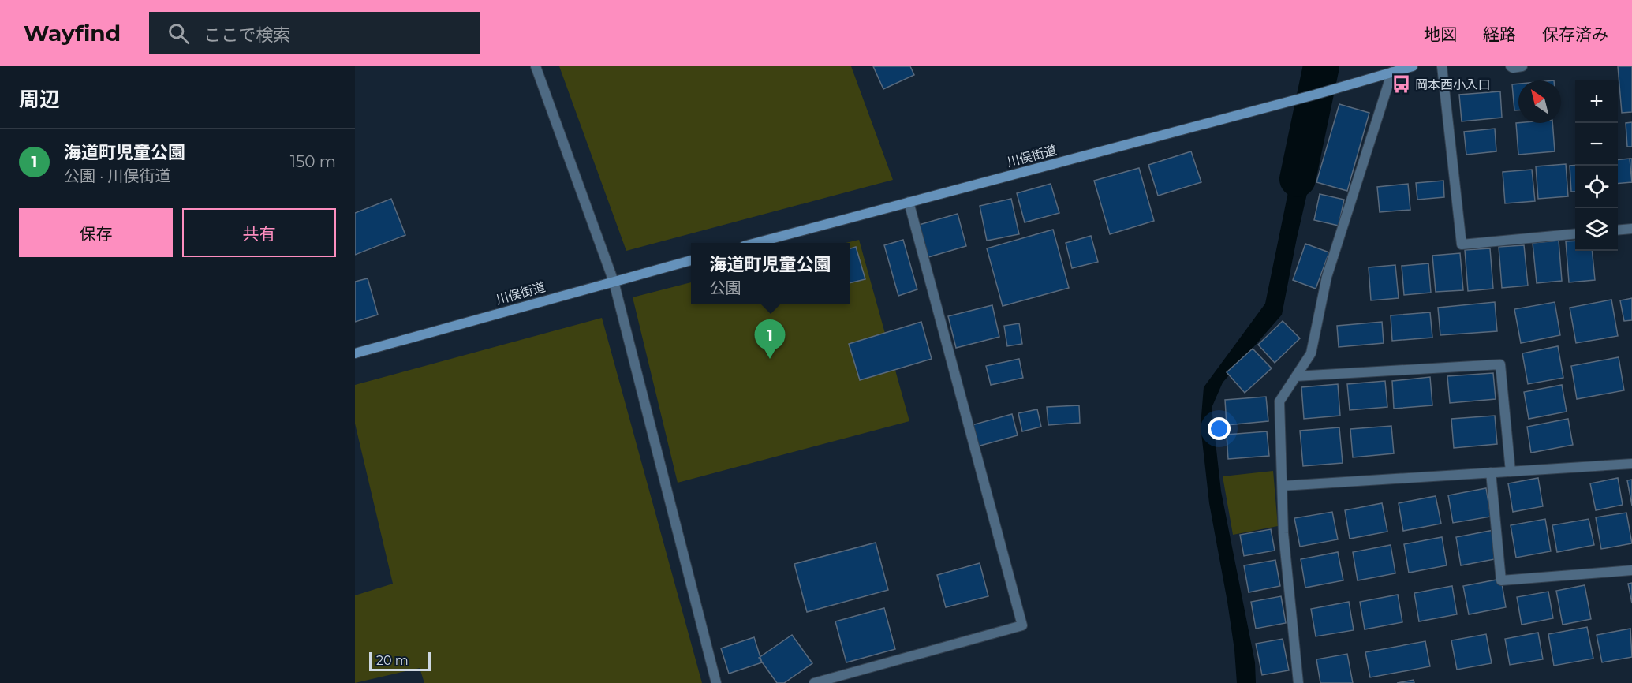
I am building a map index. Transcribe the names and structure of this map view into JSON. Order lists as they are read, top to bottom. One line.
{"streets":{"main road":["川俣街道"]},"places":{"bus stop":["岡本西小入口"]},"scale_bar":"20 m","north":"top left","page":{"header":"Wayfind","search":"ここで検索","nav":["地図","経路","保存済み"],"heading":"周辺","map_buttons":["+","−"],"list":[{"mark":"1","name":"海道町児童公園","note":"公園 · 川俣街道","value":"150 m"}],"buttons":["保存","共有"],"popup":["海道町児童公園","公園"],"pins":"1","scale":"20 m"}}
